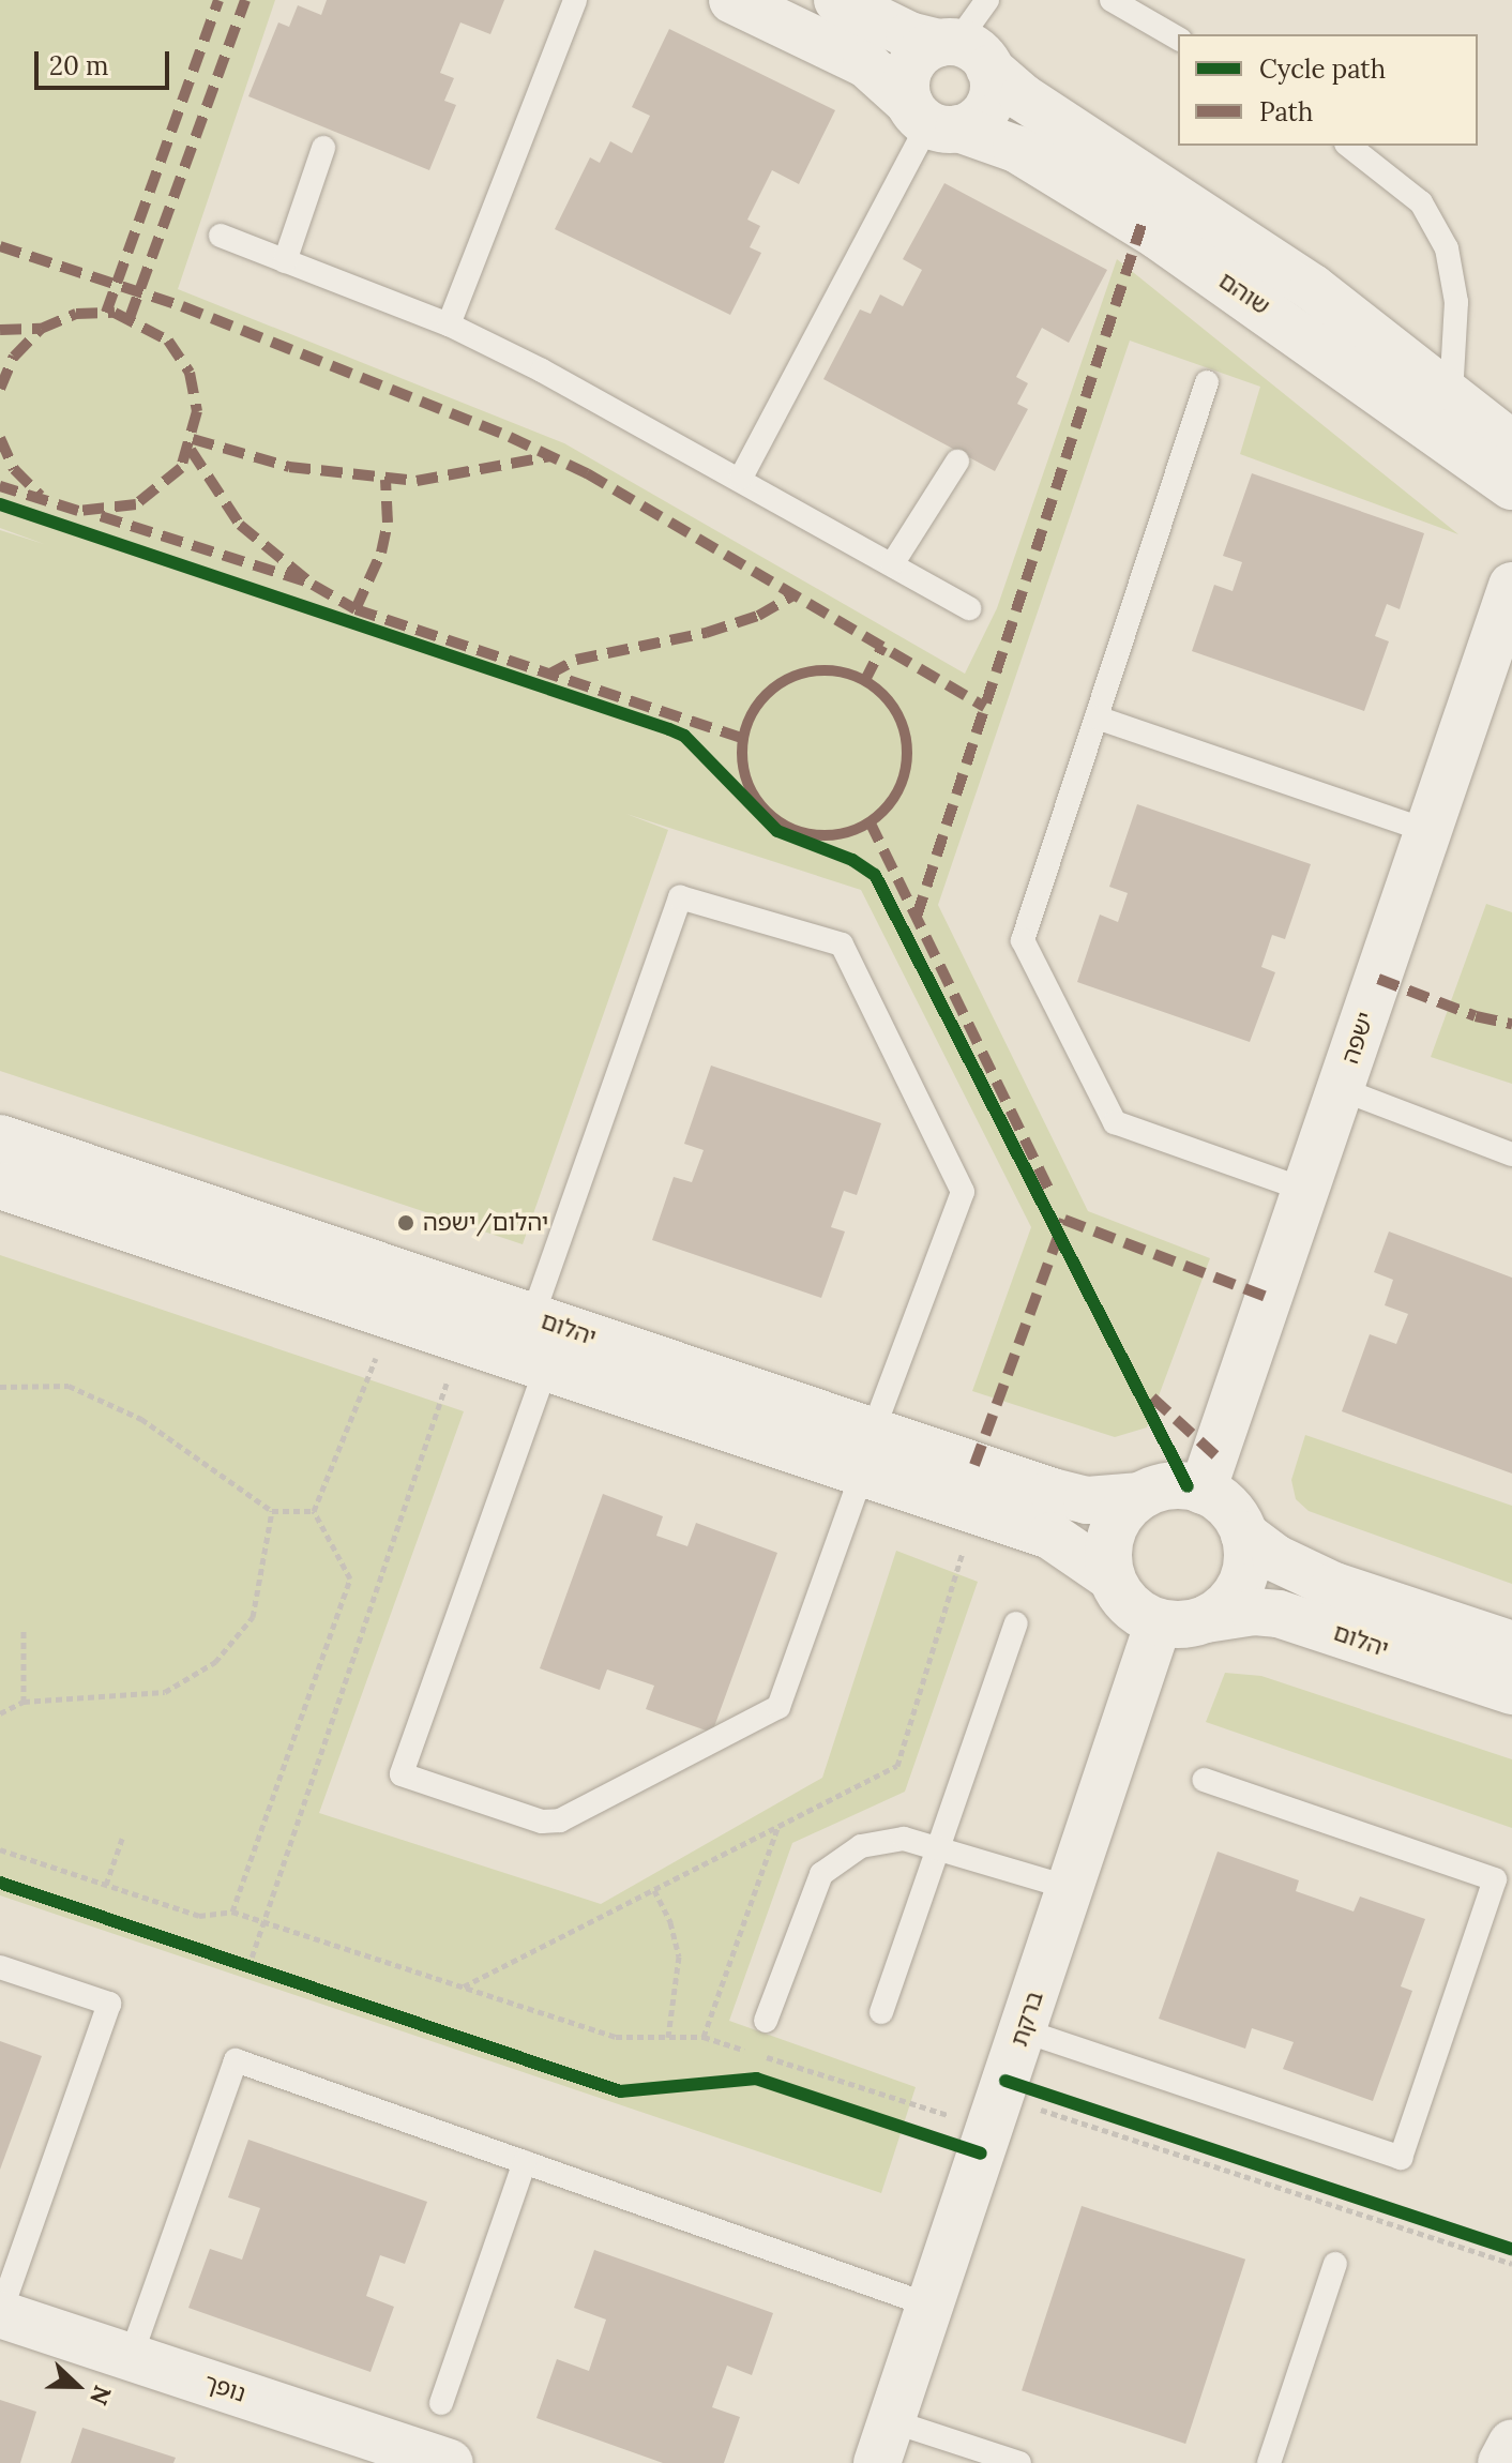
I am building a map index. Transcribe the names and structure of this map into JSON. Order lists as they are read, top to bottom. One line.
{"streets":{"street":["שוהם","ישפה","יהלום","ברקת","נופך"]},"crossings":[["ישפה","יהלום"],["ישפה","ברקת"],["יהלום","ברקת"]],"places":["יהלום/ישפה"],"legend":["Cycle path","Path"],"scale_bar":"20 m","north":"right"}
